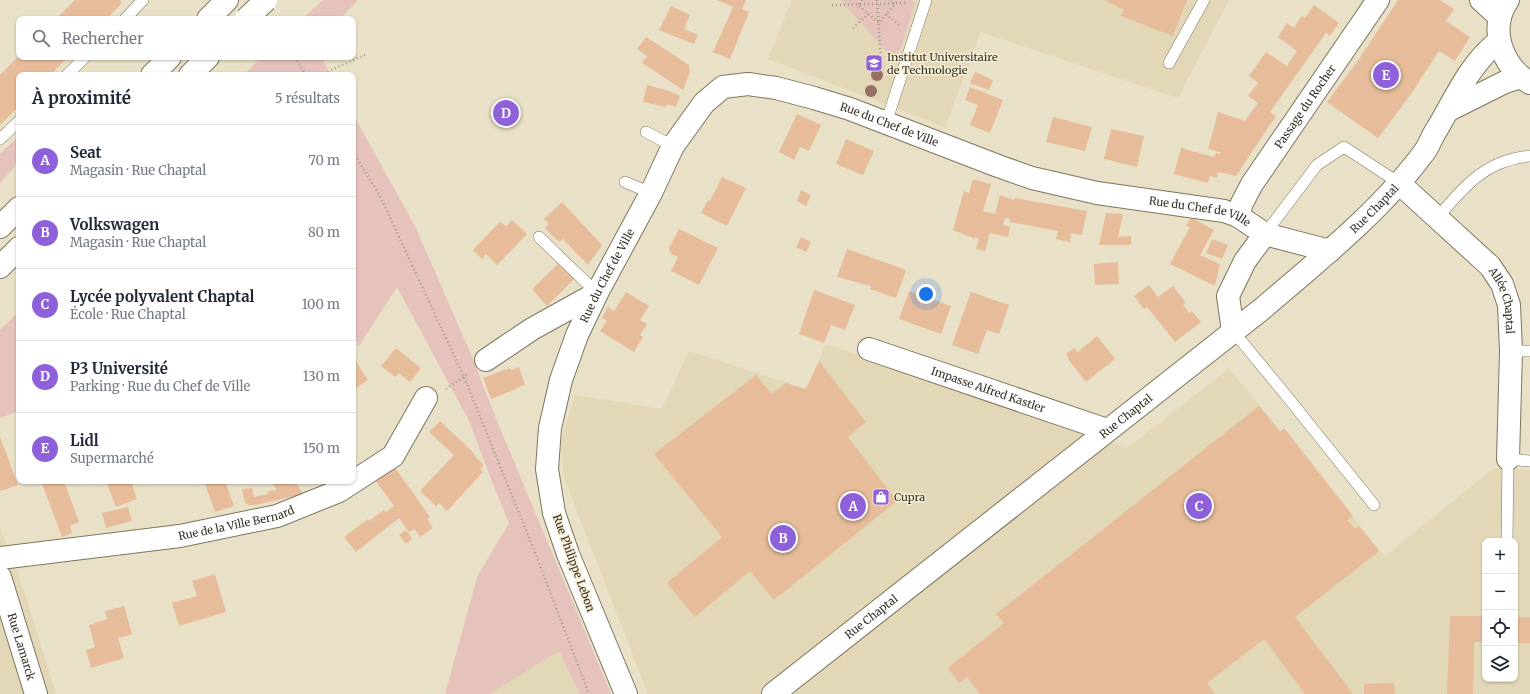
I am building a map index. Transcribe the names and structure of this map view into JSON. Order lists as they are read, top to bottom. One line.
{"streets":{"main road":["Passage du Rocher","Rue du Chef de Ville","Rue Chaptal","Allée Chaptal","Impasse Alfred Kastler","Rue de la Ville Bernard","Rue Philippe Lebon","Rue Lamarck"]},"crossings":[["Passage du Rocher","Rue du Chef de Ville"],["Rue du Chef de Ville","Rue Chaptal"],["Rue du Chef de Ville","Rue Philippe Lebon"],["Rue Chaptal","Allée Chaptal"],["Rue Chaptal","Impasse Alfred Kastler"]],"places":{"school or university":["Institut Universitaire de Technologie"],"shop":["Cupra"]},"page":{"search":"Rechercher","pins":["E","D","A","C","B"],"heading":["À proximité","5 résultats"],"list":[{"mark":"A","name":"Seat","note":"Magasin · Rue Chaptal","value":"70 m"},{"mark":"B","name":"Volkswagen","note":"Magasin · Rue Chaptal","value":"80 m"},{"mark":"C","name":"Lycée polyvalent Chaptal","note":"École · Rue Chaptal","value":"100 m"},{"mark":"D","name":"P3 Université","note":"Parking · Rue du Chef de Ville","value":"130 m"},{"mark":"E","name":"Lidl","note":"Supermarché","value":"150 m"}],"map_buttons":["+","−"]}}
